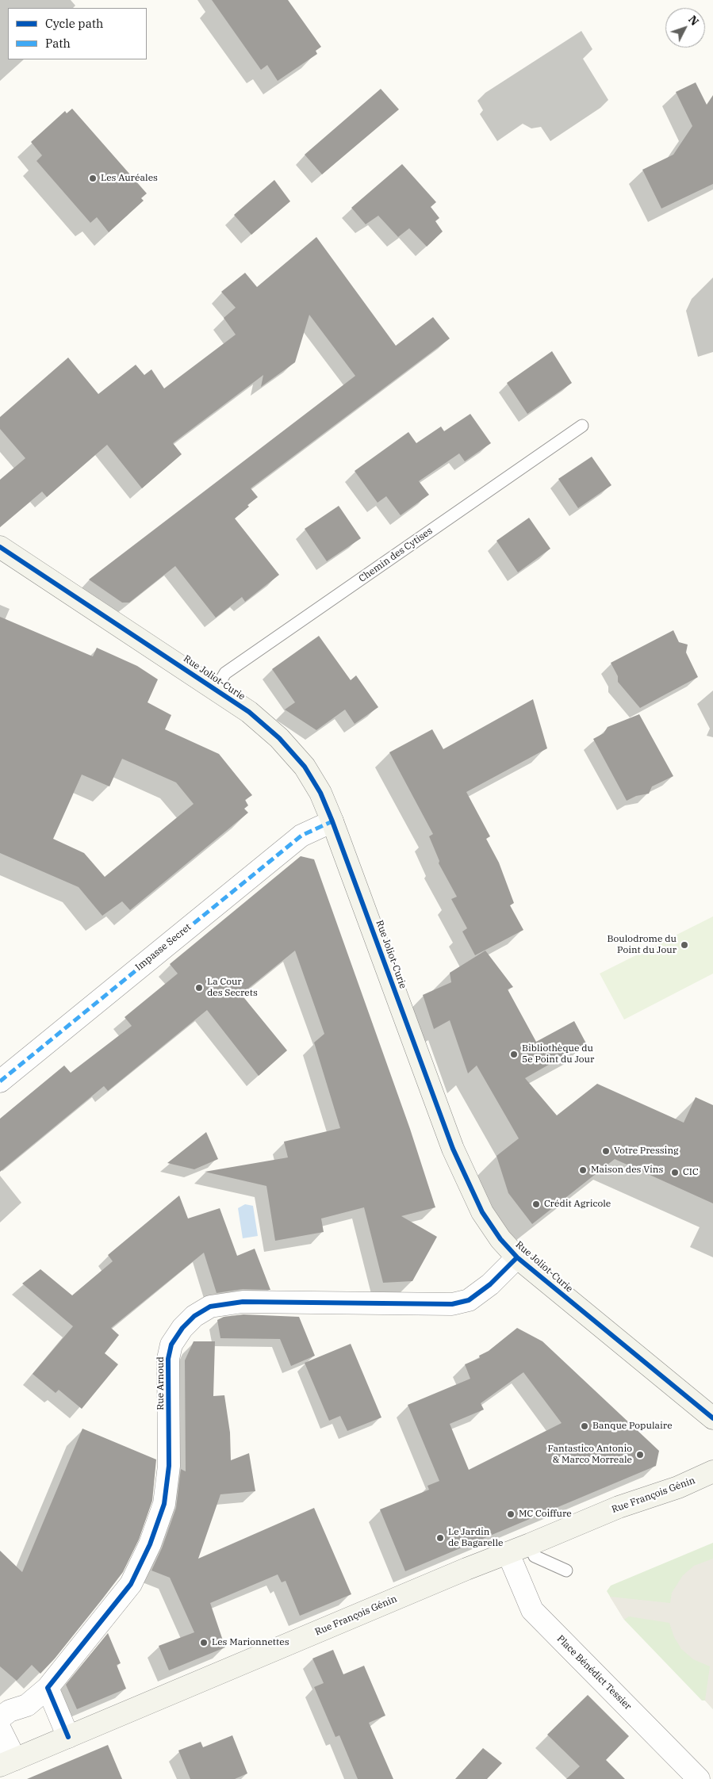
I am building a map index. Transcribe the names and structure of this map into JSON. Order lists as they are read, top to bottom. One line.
{"streets":{"main road":["Rue Joliot-Curie","Rue François Génin"],"street":["Impasse Secret","Rue Arnoud","Place Bénédict Tessier"],"lane":["Chemin des Cytises"]},"crossings":[["Chemin des Cytises","Rue Joliot-Curie"],["Rue Joliot-Curie","Impasse Secret"],["Rue Joliot-Curie","Rue Arnoud"],["Rue François Génin","Place Bénédict Tessier"]],"places":["Les Auréales","Boulodrome du Point du Jour","La Cour des Secrets","Bibliothèque du 5e Point du Jour","Votre Pressing","Maison des Vins","CIC","Crédit Agricole","Banque Populaire","Fantastico Antonio & Marco Morreale","MC Coiffure","Le Jardin de Bagarelle","Les Marionnettes"],"legend":["Cycle path","Path"],"north":"top right"}
